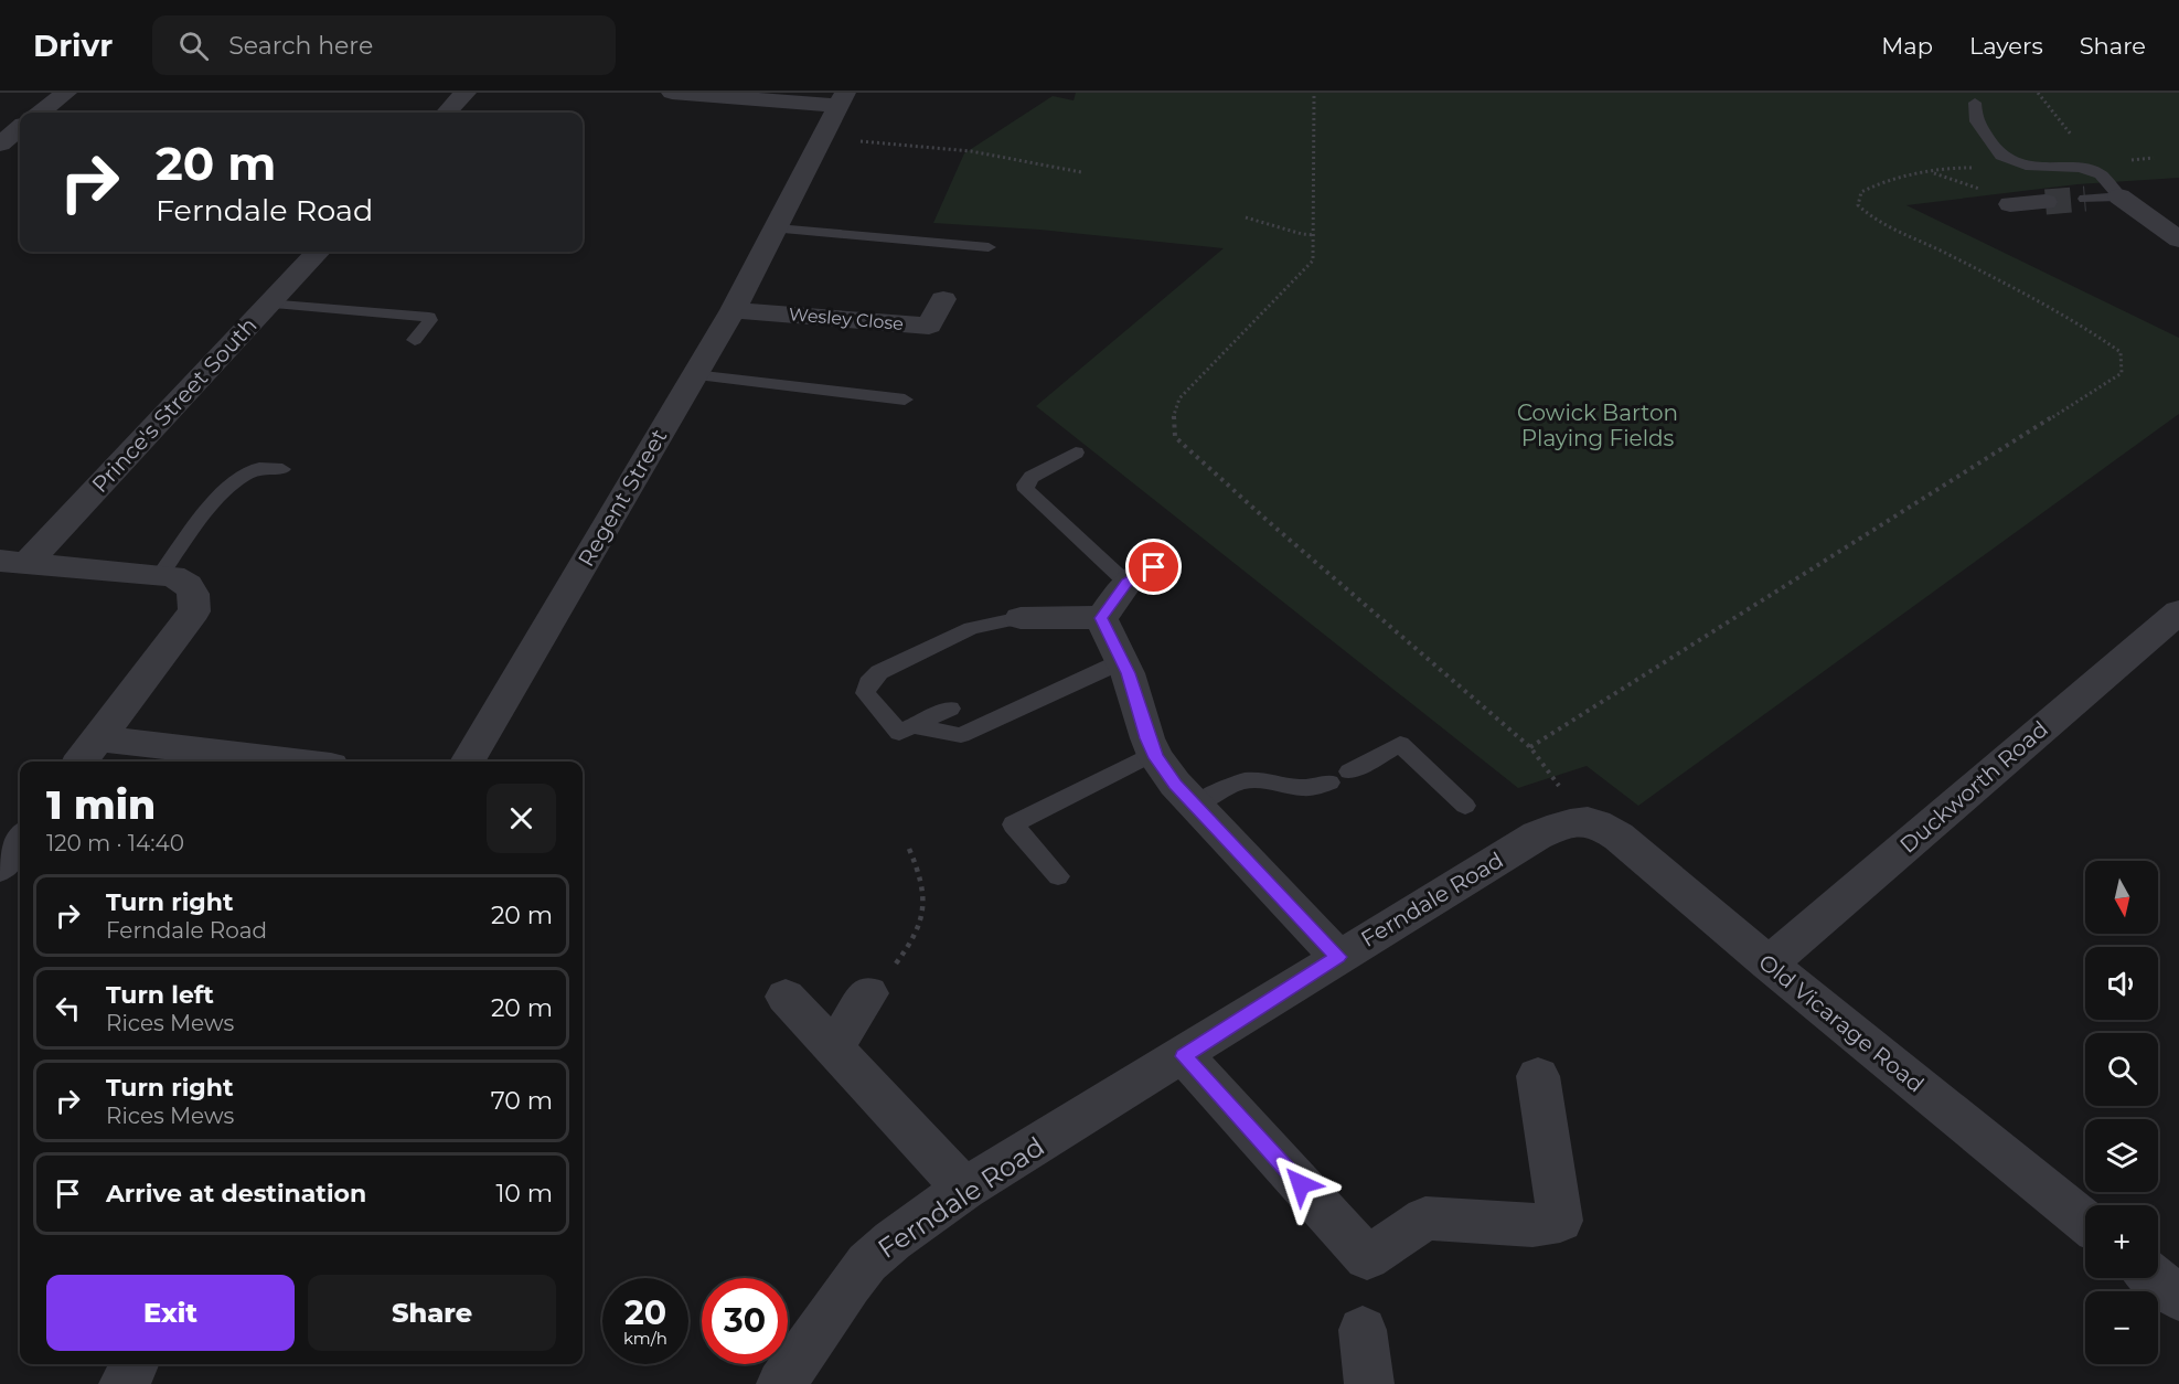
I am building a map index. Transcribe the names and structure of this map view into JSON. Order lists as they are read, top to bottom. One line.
{"streets":{"street":["Wesley Close","Prince's Street South","Regent Street","Duckworth Road","Ferndale Road","Old Vicarage Road"]},"crossings":[["Wesley Close","Regent Street"],["Duckworth Road","Old Vicarage Road"],["Ferndale Road","Old Vicarage Road"]],"parks":["Cowick Barton Playing Fields"],"north":"bottom","page":{"header":"Drivr","search":"Search here","nav":["Map","Layers","Share"],"turn":["20 m","Ferndale Road"],"heading":["1 min","120 m · 14:40"],"map_buttons":["+","−"],"list":[{"name":"Turn right","note":"Ferndale Road","value":"20 m"},{"name":"Turn left","note":"Rices Mews","value":"20 m"},{"name":"Turn right","note":"Rices Mews","value":"70 m"},{"name":"Arrive at destination","value":"10 m"}],"buttons":["Exit","Share"],"speed":"20 km/h","limit":"30"}}
